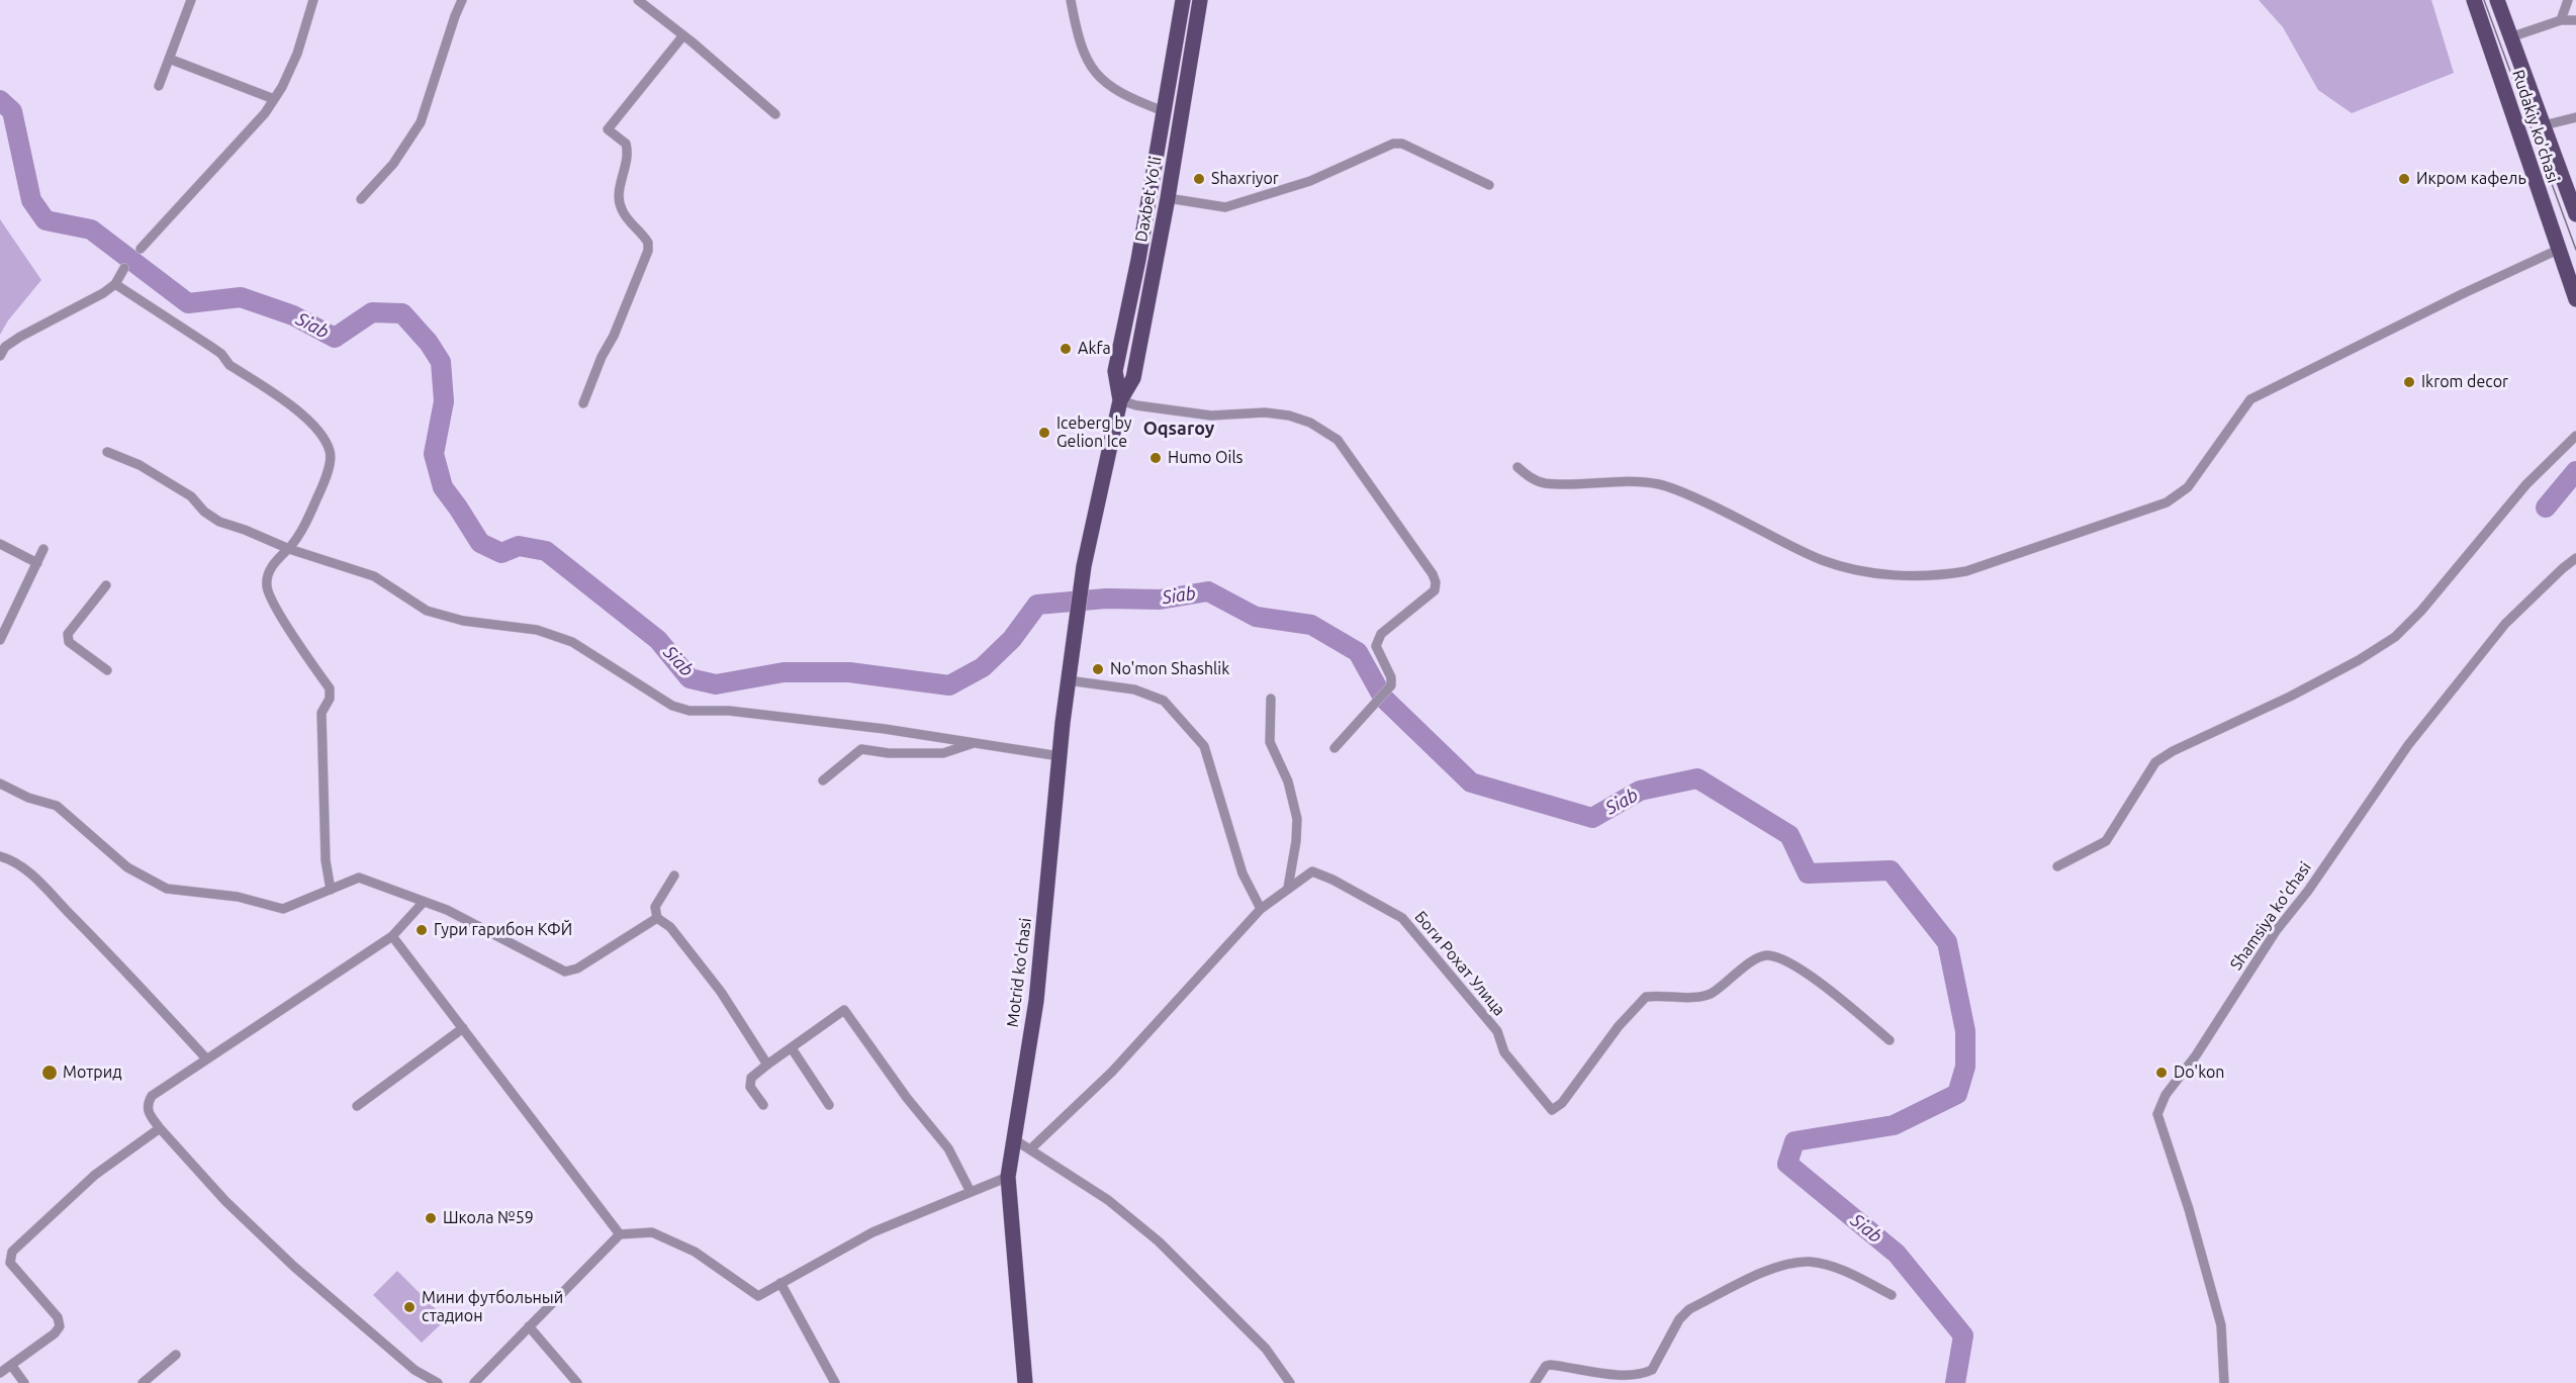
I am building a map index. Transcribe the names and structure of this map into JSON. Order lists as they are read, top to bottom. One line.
{"streets":{"main road":["Rudakiy ko'chasi","Daxbet Yo'li","Motrid ko'chasi"],"street":["Shamsiya ko'chasi","Боги Рохат Улица"]},"crossings":[["Daxbet Yo'li","Motrid ko'chasi"]],"districts":["Oqsaroy"],"water":["Siab"],"places":["Shaxriyor","Икром кафель","Akfa","Ikrom decor","Iceberg by Gelion Ice","Humo Oils","No'mon Shashlik","Гури гарибон КФЙ","Мотрид","Do'kon","Школа №59","Мини футбольный стадион"]}
